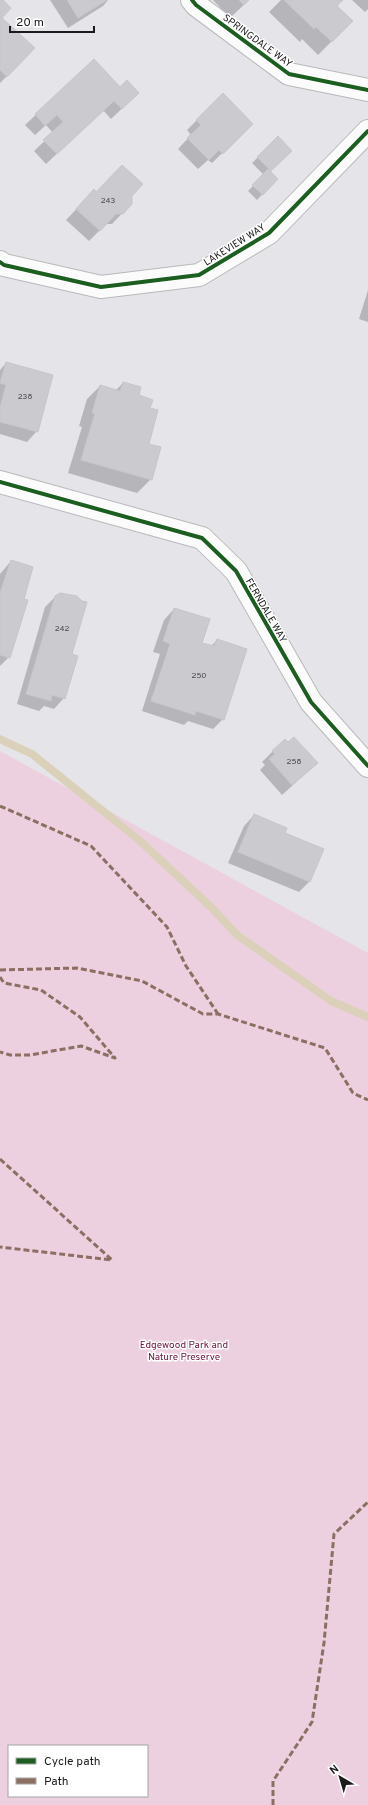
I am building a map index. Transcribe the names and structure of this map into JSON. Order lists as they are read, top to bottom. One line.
{"streets":{"street":["SPRINGDALE WAY","LAKEVIEW WAY","FERNDALE WAY"]},"parks":["Edgewood Park and Nature Preserve"],"house_numbers":["243","238","242","250","258"],"legend":["Cycle path","Path"],"scale_bar":"20 m","north":"top left"}
